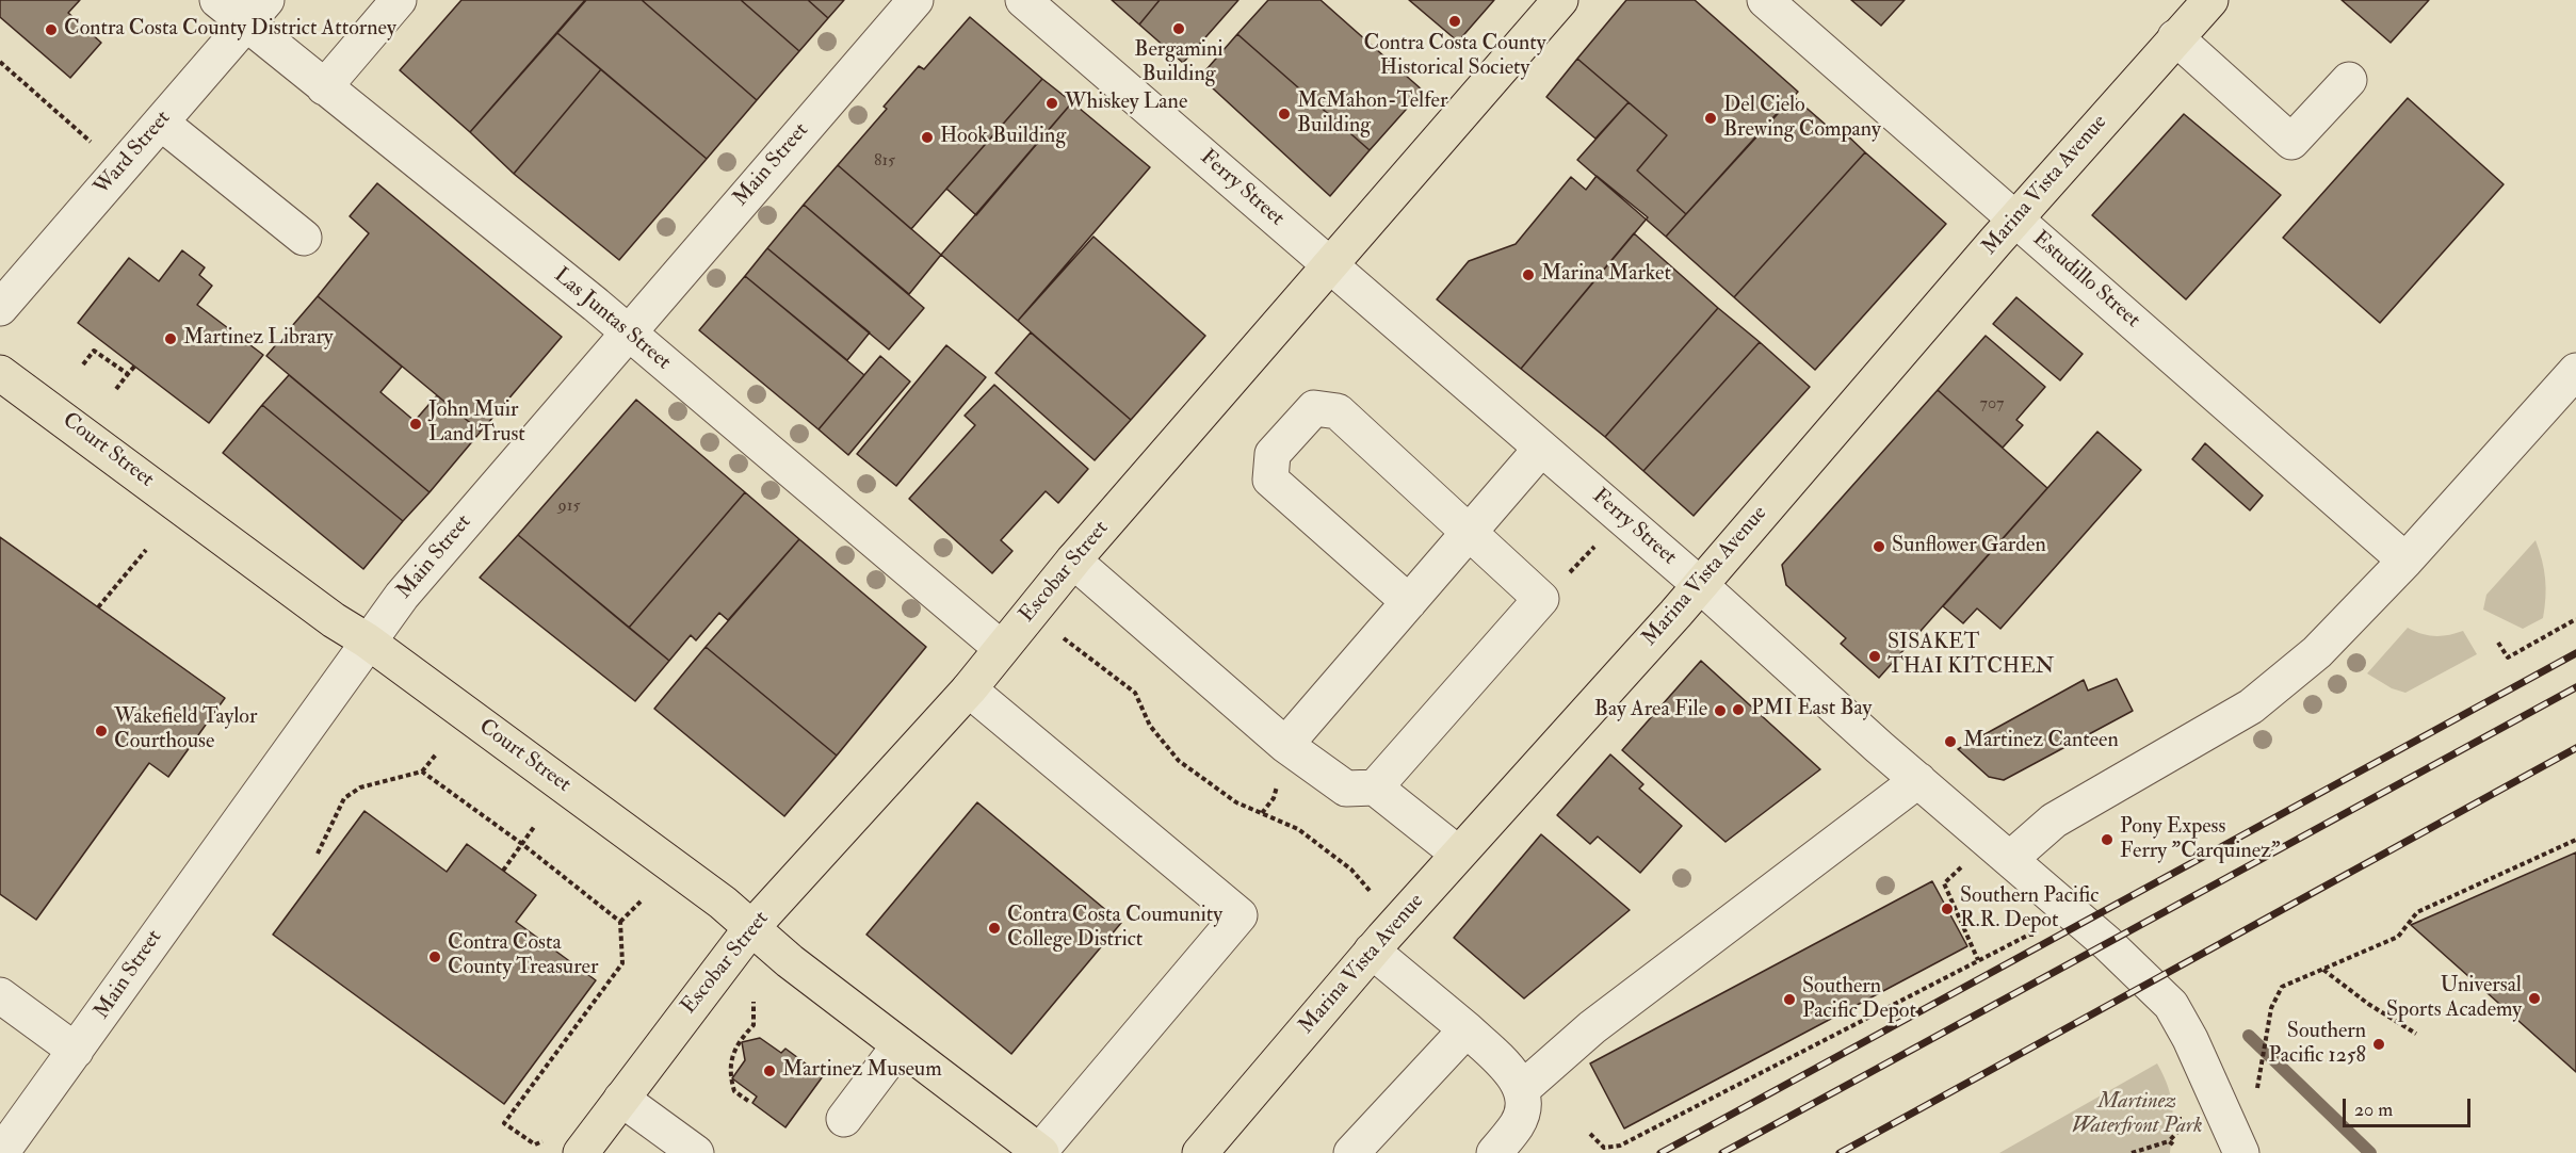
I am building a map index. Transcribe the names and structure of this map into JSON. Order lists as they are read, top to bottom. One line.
{"streets":{"main road":["Marina Vista Avenue","Court Street","Escobar Street"],"street":["Ward Street","Main Street","Ferry Street","Estudillo Street","Las Juntas Street"]},"crossings":[["Ward Street","Las Juntas Street"],["Main Street","Las Juntas Street"],["Main Street","Court Street"],["Marina Vista Avenue","Ferry Street"],["Marina Vista Avenue","Estudillo Street"],["Ferry Street","Escobar Street"],["Las Juntas Street","Escobar Street"],["Court Street","Escobar Street"]],"parks":["Martinez Waterfront Park"],"places":["Contra Costa County Historical Society","Bergamini Building","Contra Costa County District Attorney","Whiskey Lane","McMahon-Telfer Building","Del Cielo Brewing Company","Hook Building","Marina Market","Martinez Library","John Muir Land Trust","Sunflower Garden","SISAKET THAI KITCHEN","PMI East Bay","Bay Area File","Wakefield Taylor Courthouse","Martinez Canteen","Pony Expess Ferry \"Carquinez\"","Southern Pacific R.R. Depot","Contra Costa Coumunity College District","Contra Costa County Treasurer","Universal Sports Academy","Southern Pacific Depot","Southern Pacific 1258","Martinez Museum"],"house_numbers":["815","707","915"],"scale_bar":"20 m"}
